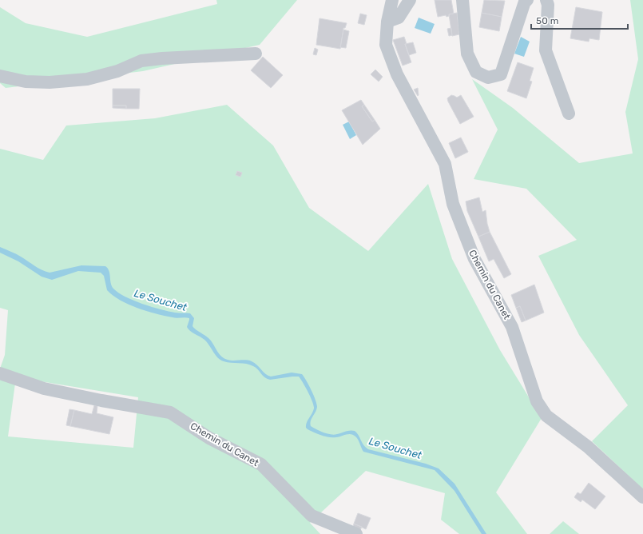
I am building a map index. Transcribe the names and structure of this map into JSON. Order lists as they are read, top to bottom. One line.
{"streets":{"street":["Chemin du Canet"]},"water":["Le Souchet"],"scale_bar":"50 m"}
